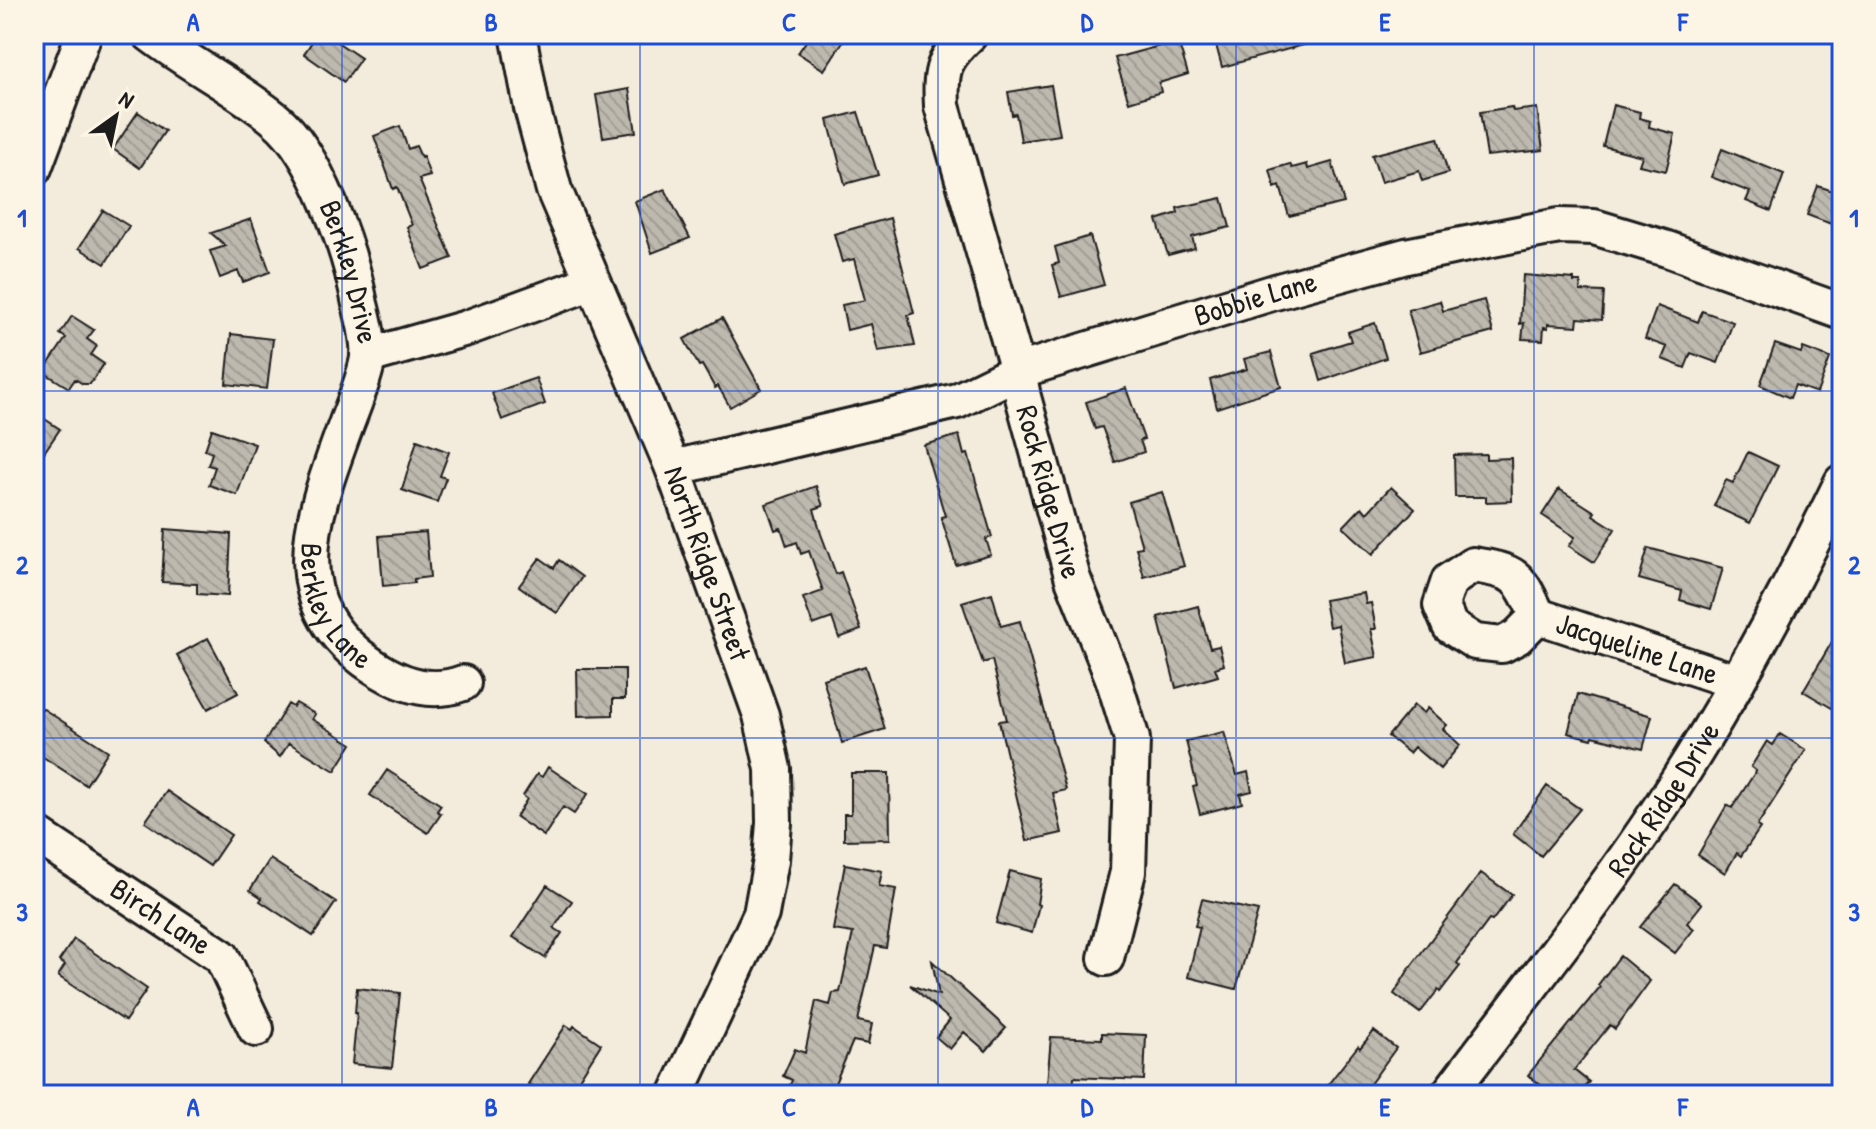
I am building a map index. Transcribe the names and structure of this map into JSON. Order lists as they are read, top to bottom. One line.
{"streets":{"street":["Berkley Drive","Bobbie Lane","Rock Ridge Drive","North Ridge Street","Berkley Lane","Jacqueline Lane","Birch Lane"]},"crossings":[["Berkley Drive","North Ridge Street"],["Berkley Drive","Berkley Lane"],["Bobbie Lane","Rock Ridge Drive"],["Bobbie Lane","North Ridge Street"],["Rock Ridge Drive","Jacqueline Lane"]],"north":"top right","grid":{"columns":["A","B","C","D","E","F"],"rows":["1","2","3"]}}
